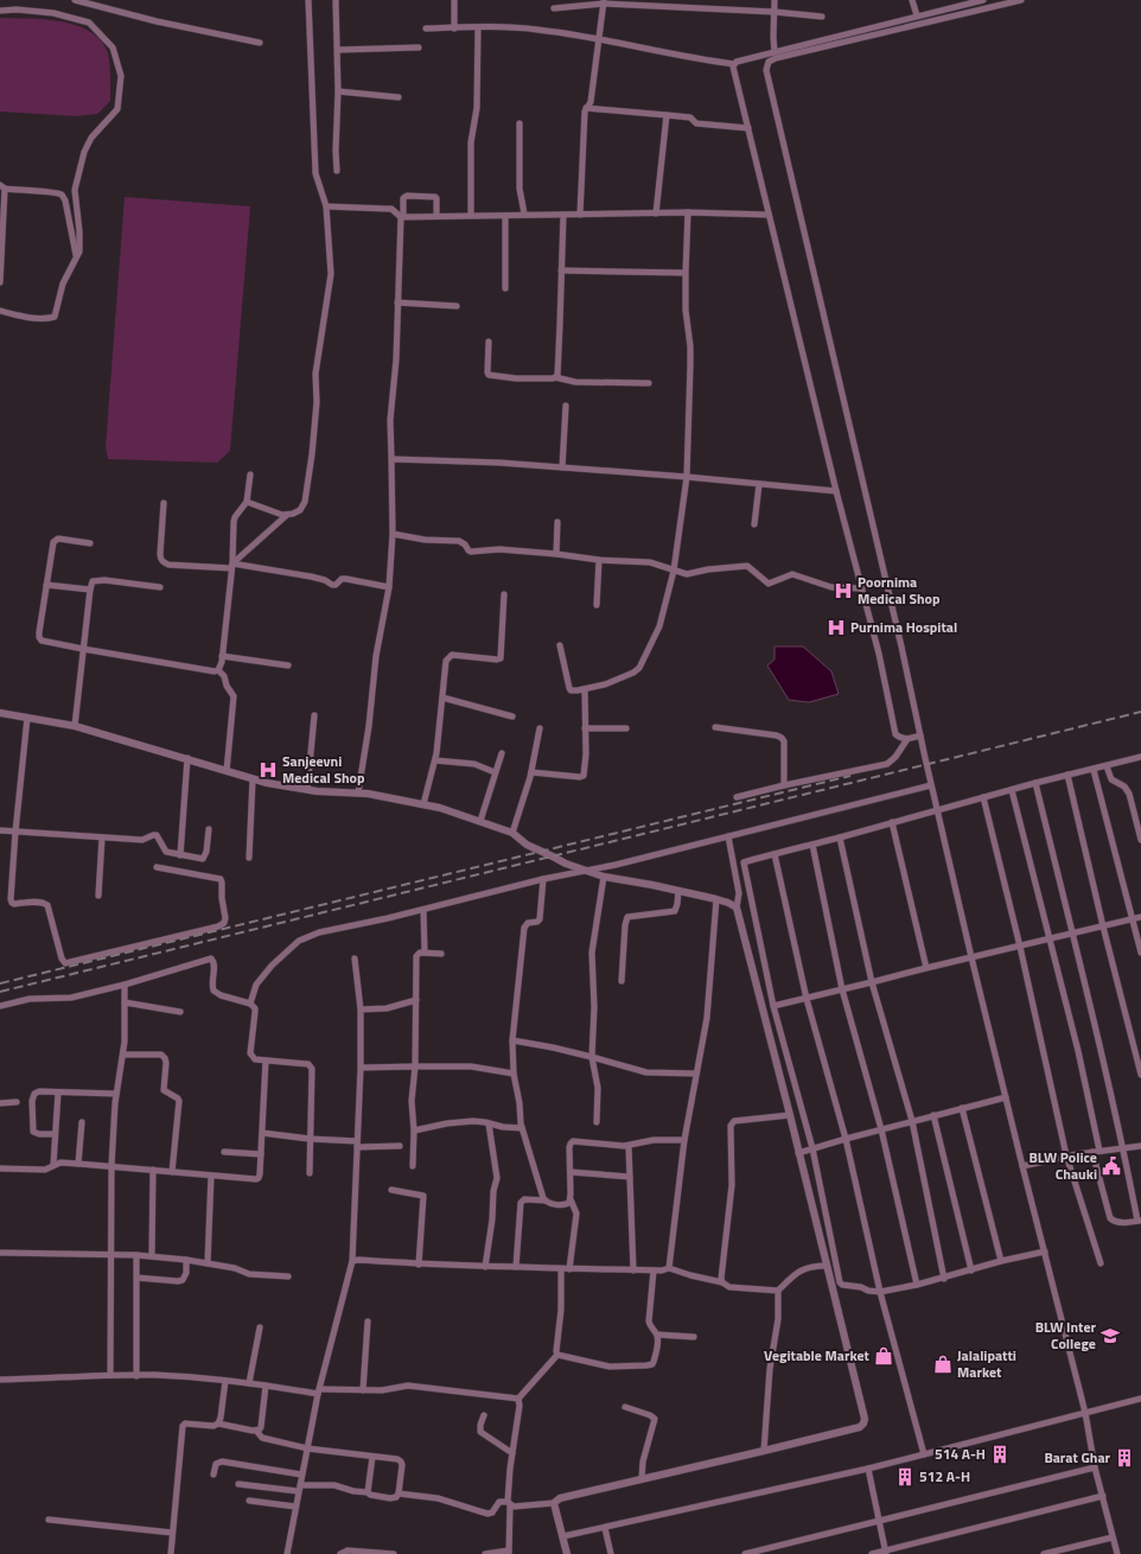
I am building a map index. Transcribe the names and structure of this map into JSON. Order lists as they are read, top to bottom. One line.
{"places":{"hospital":["Poornima Medical Shop","Purnima Hospital","Sanjeevni Medical Shop"],"public building":["BLW Police Chauki"],"school or university":["BLW Inter College"],"shop":["Vegitable Market","Jalalipatti Market"],"building":["514 A-H","Barat Ghar","512 A-H"]}}
